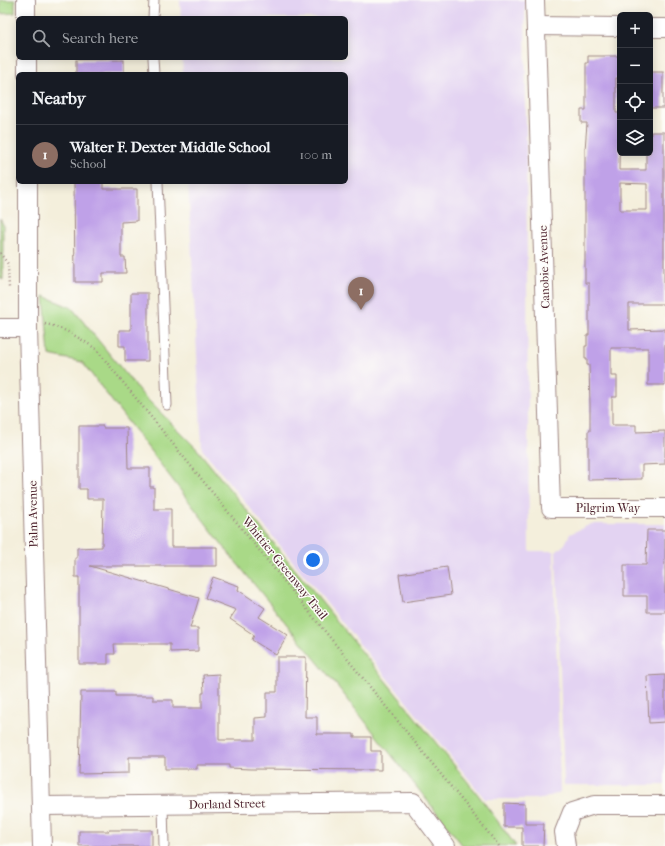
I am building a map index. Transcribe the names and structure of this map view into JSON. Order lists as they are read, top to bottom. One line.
{"streets":{"street":["Canobie Avenue","Pilgrim Way","Palm Avenue","Dorland Street"],"path":["Whittier Greenway Trail"]},"crossings":[["Canobie Avenue","Pilgrim Way"],["Palm Avenue","Whittier Greenway Trail"],["Palm Avenue","Dorland Street"]],"page":{"map_buttons":["+","−"],"search":"Search here","heading":"Nearby","list":[{"mark":"1","name":"Walter F. Dexter Middle School","note":"School","value":"100 m"}],"pins":"1"}}
